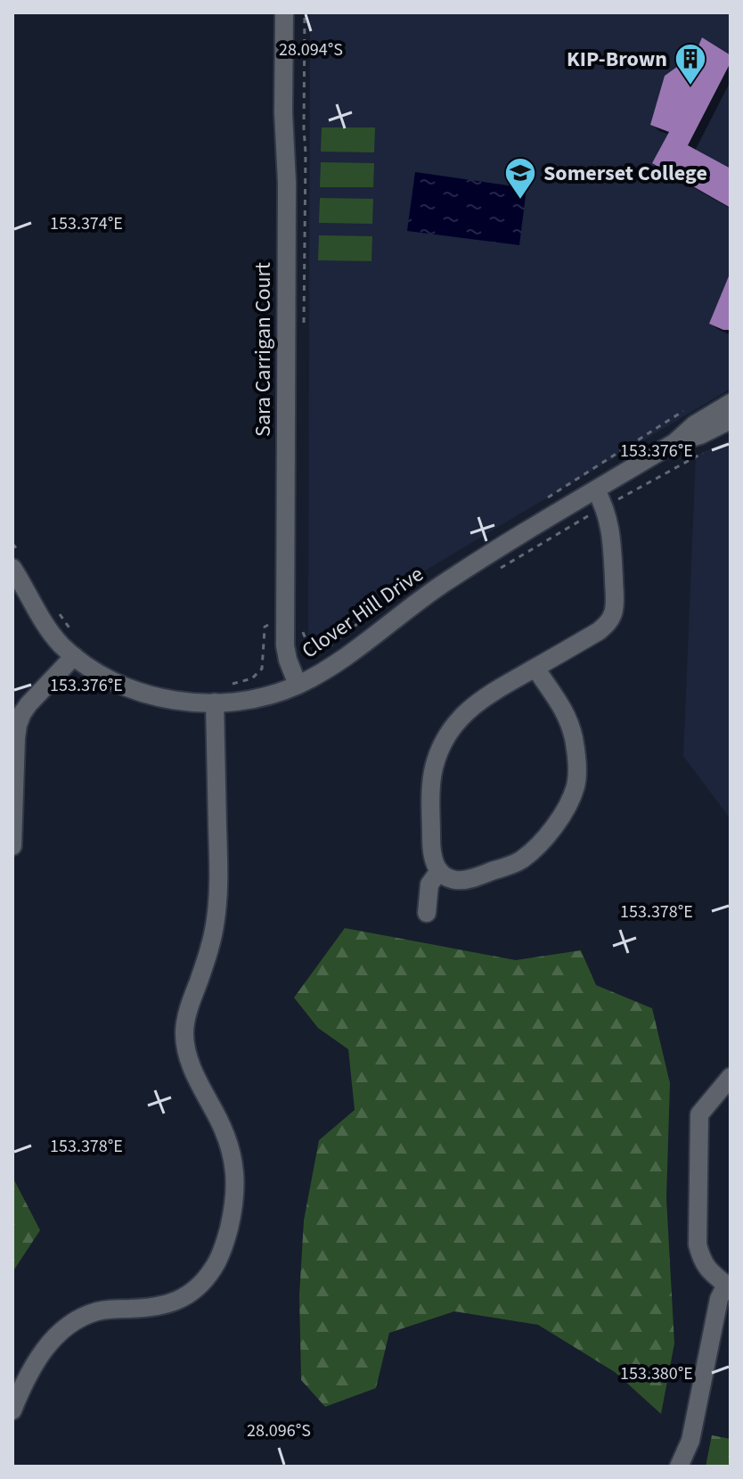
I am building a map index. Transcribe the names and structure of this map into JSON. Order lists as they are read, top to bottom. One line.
{"streets":{"street":["Sara Carrigan Court","Clover Hill Drive"]},"crossings":[["Sara Carrigan Court","Clover Hill Drive"]],"places":{"building":["KIP-Brown"],"school or university":["Somerset College"]},"coordinates":["28.094°S","153.374°E","153.376°E","153.378°E","153.380°E","28.096°S"]}
